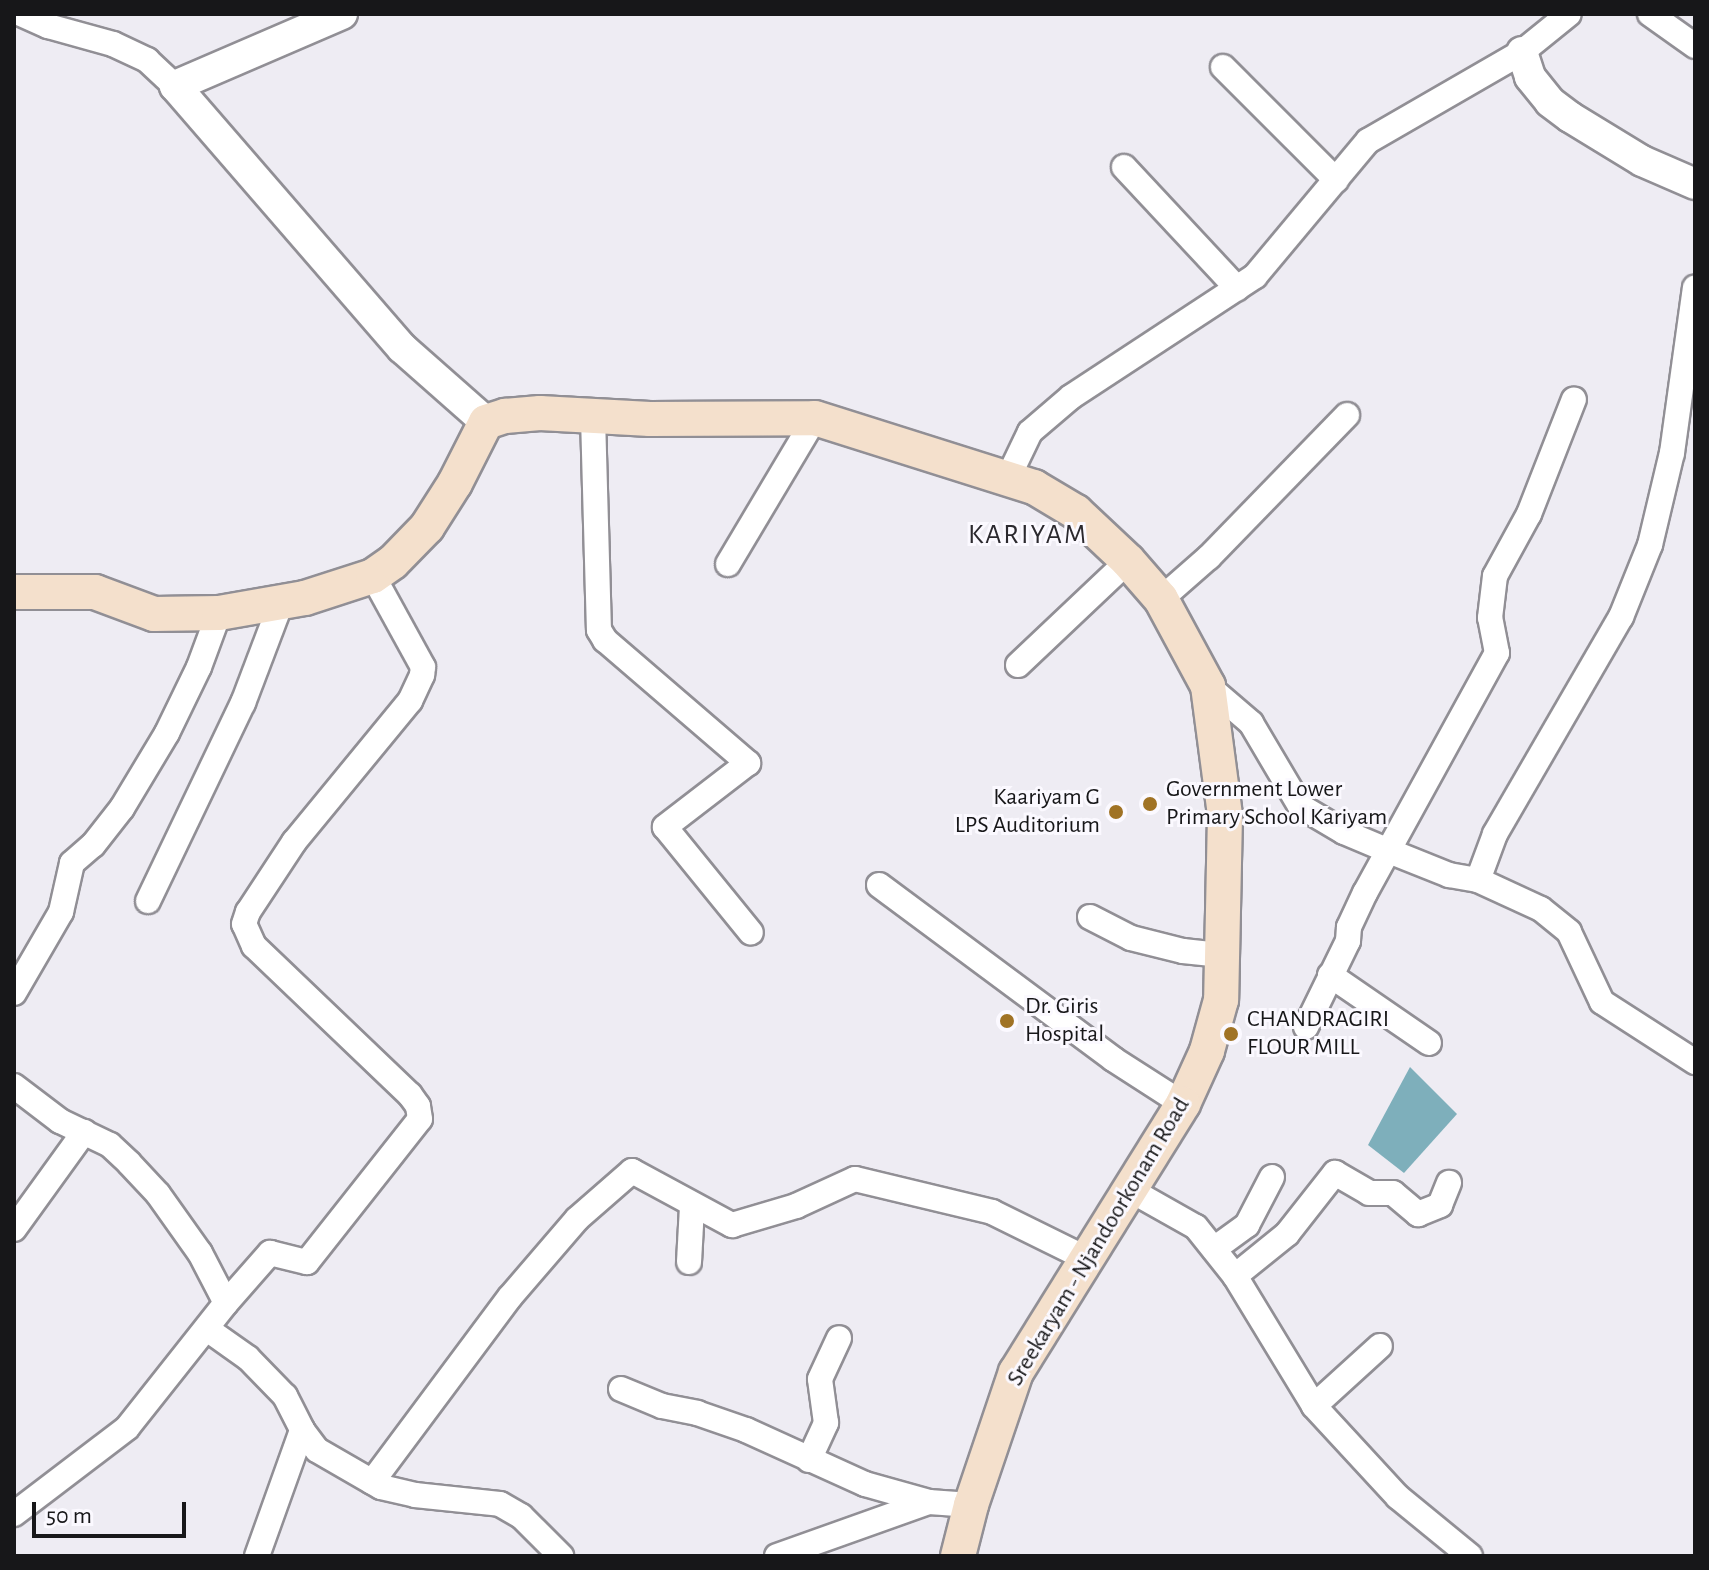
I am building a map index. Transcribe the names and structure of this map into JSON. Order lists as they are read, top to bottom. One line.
{"streets":{"main road":["Sreekaryam - Njandoorkonam Road"]},"districts":["KARIYAM"],"places":["Government Lower Primary School Kariyam","Kaariyam G LPS Auditorium","Dr. Giris Hospital","CHANDRAGIRI FLOUR MILL"],"scale_bar":"50 m"}
